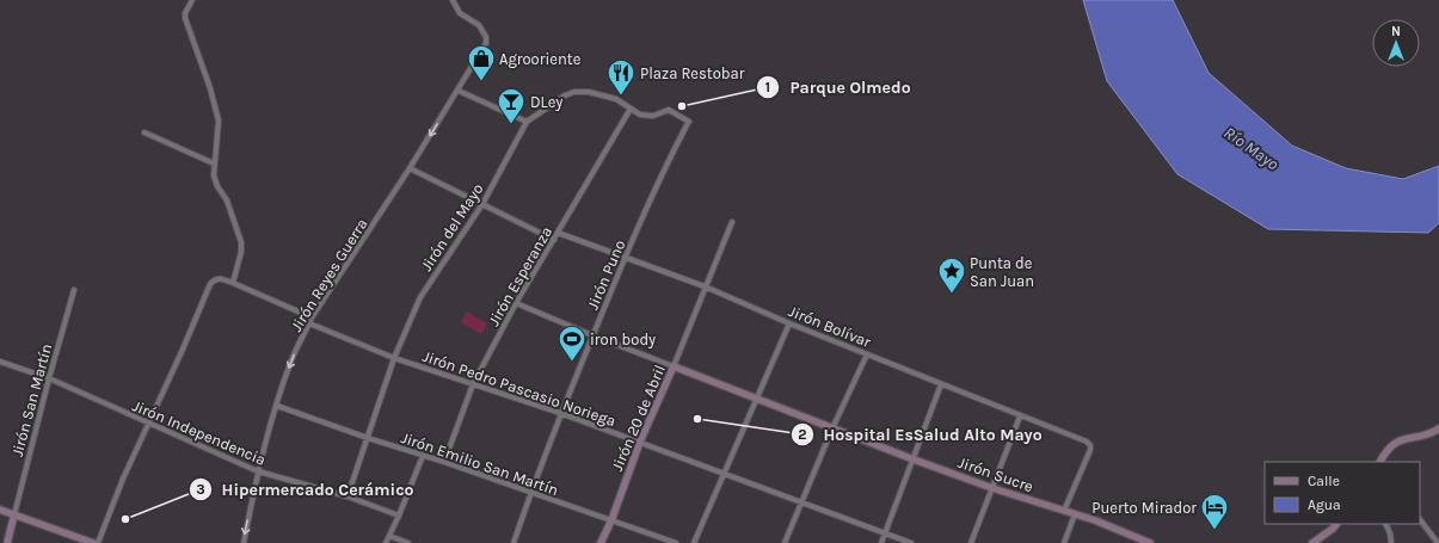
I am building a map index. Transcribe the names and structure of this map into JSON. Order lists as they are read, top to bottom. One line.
{"streets":{"street":["Jirón del Mayo","Jirón Reyes Guerra","Jirón Puno","Jirón Esperanza","Jirón Bolívar","Jirón Pedro Pascasio Noriega","Jirón San Martín","Jirón 20 de Abril","Jirón Independencia","Jirón Emilio San Martín","Jirón Sucre"]},"crossings":[["Jirón del Mayo","Jirón Puno"],["Jirón del Mayo","Jirón Esperanza"],["Jirón del Mayo","Jirón Pedro Pascasio Noriega"],["Jirón del Mayo","Jirón Independencia"],["Jirón del Mayo","Jirón Emilio San Martín"],["Jirón Reyes Guerra","Jirón Pedro Pascasio Noriega"],["Jirón Reyes Guerra","Jirón Independencia"],["Jirón Reyes Guerra","Jirón Emilio San Martín"],["Jirón Puno","Jirón Bolívar"],["Jirón Puno","Jirón Pedro Pascasio Noriega"],["Jirón Puno","Jirón Emilio San Martín"],["Jirón Esperanza","Jirón Bolívar"],["Jirón Esperanza","Jirón Pedro Pascasio Noriega"],["Jirón Esperanza","Jirón Emilio San Martín"],["Jirón Bolívar","Jirón 20 de Abril"],["Jirón Bolívar","Jirón Sucre"],["Jirón Pedro Pascasio Noriega","Jirón 20 de Abril"],["Jirón San Martín","Jirón Independencia"],["Jirón 20 de Abril","Jirón Emilio San Martín"],["Jirón 20 de Abril","Jirón Sucre"]],"one_way":["Jirón Reyes Guerra"],"water":["Río Mayo"],"places":{"shop":["Agrooriente"],"restaurant":["Plaza Restobar"],"other":["Parque Olmedo","Hospital EsSalud Alto Mayo","Hipermercado Cerámico"],"bar":["DLey"],"place":["Punta de San Juan"],"sports":["iron body"],"hotel":["Puerto Mirador"]},"legend":["Calle","Agua"],"north":"top"}
